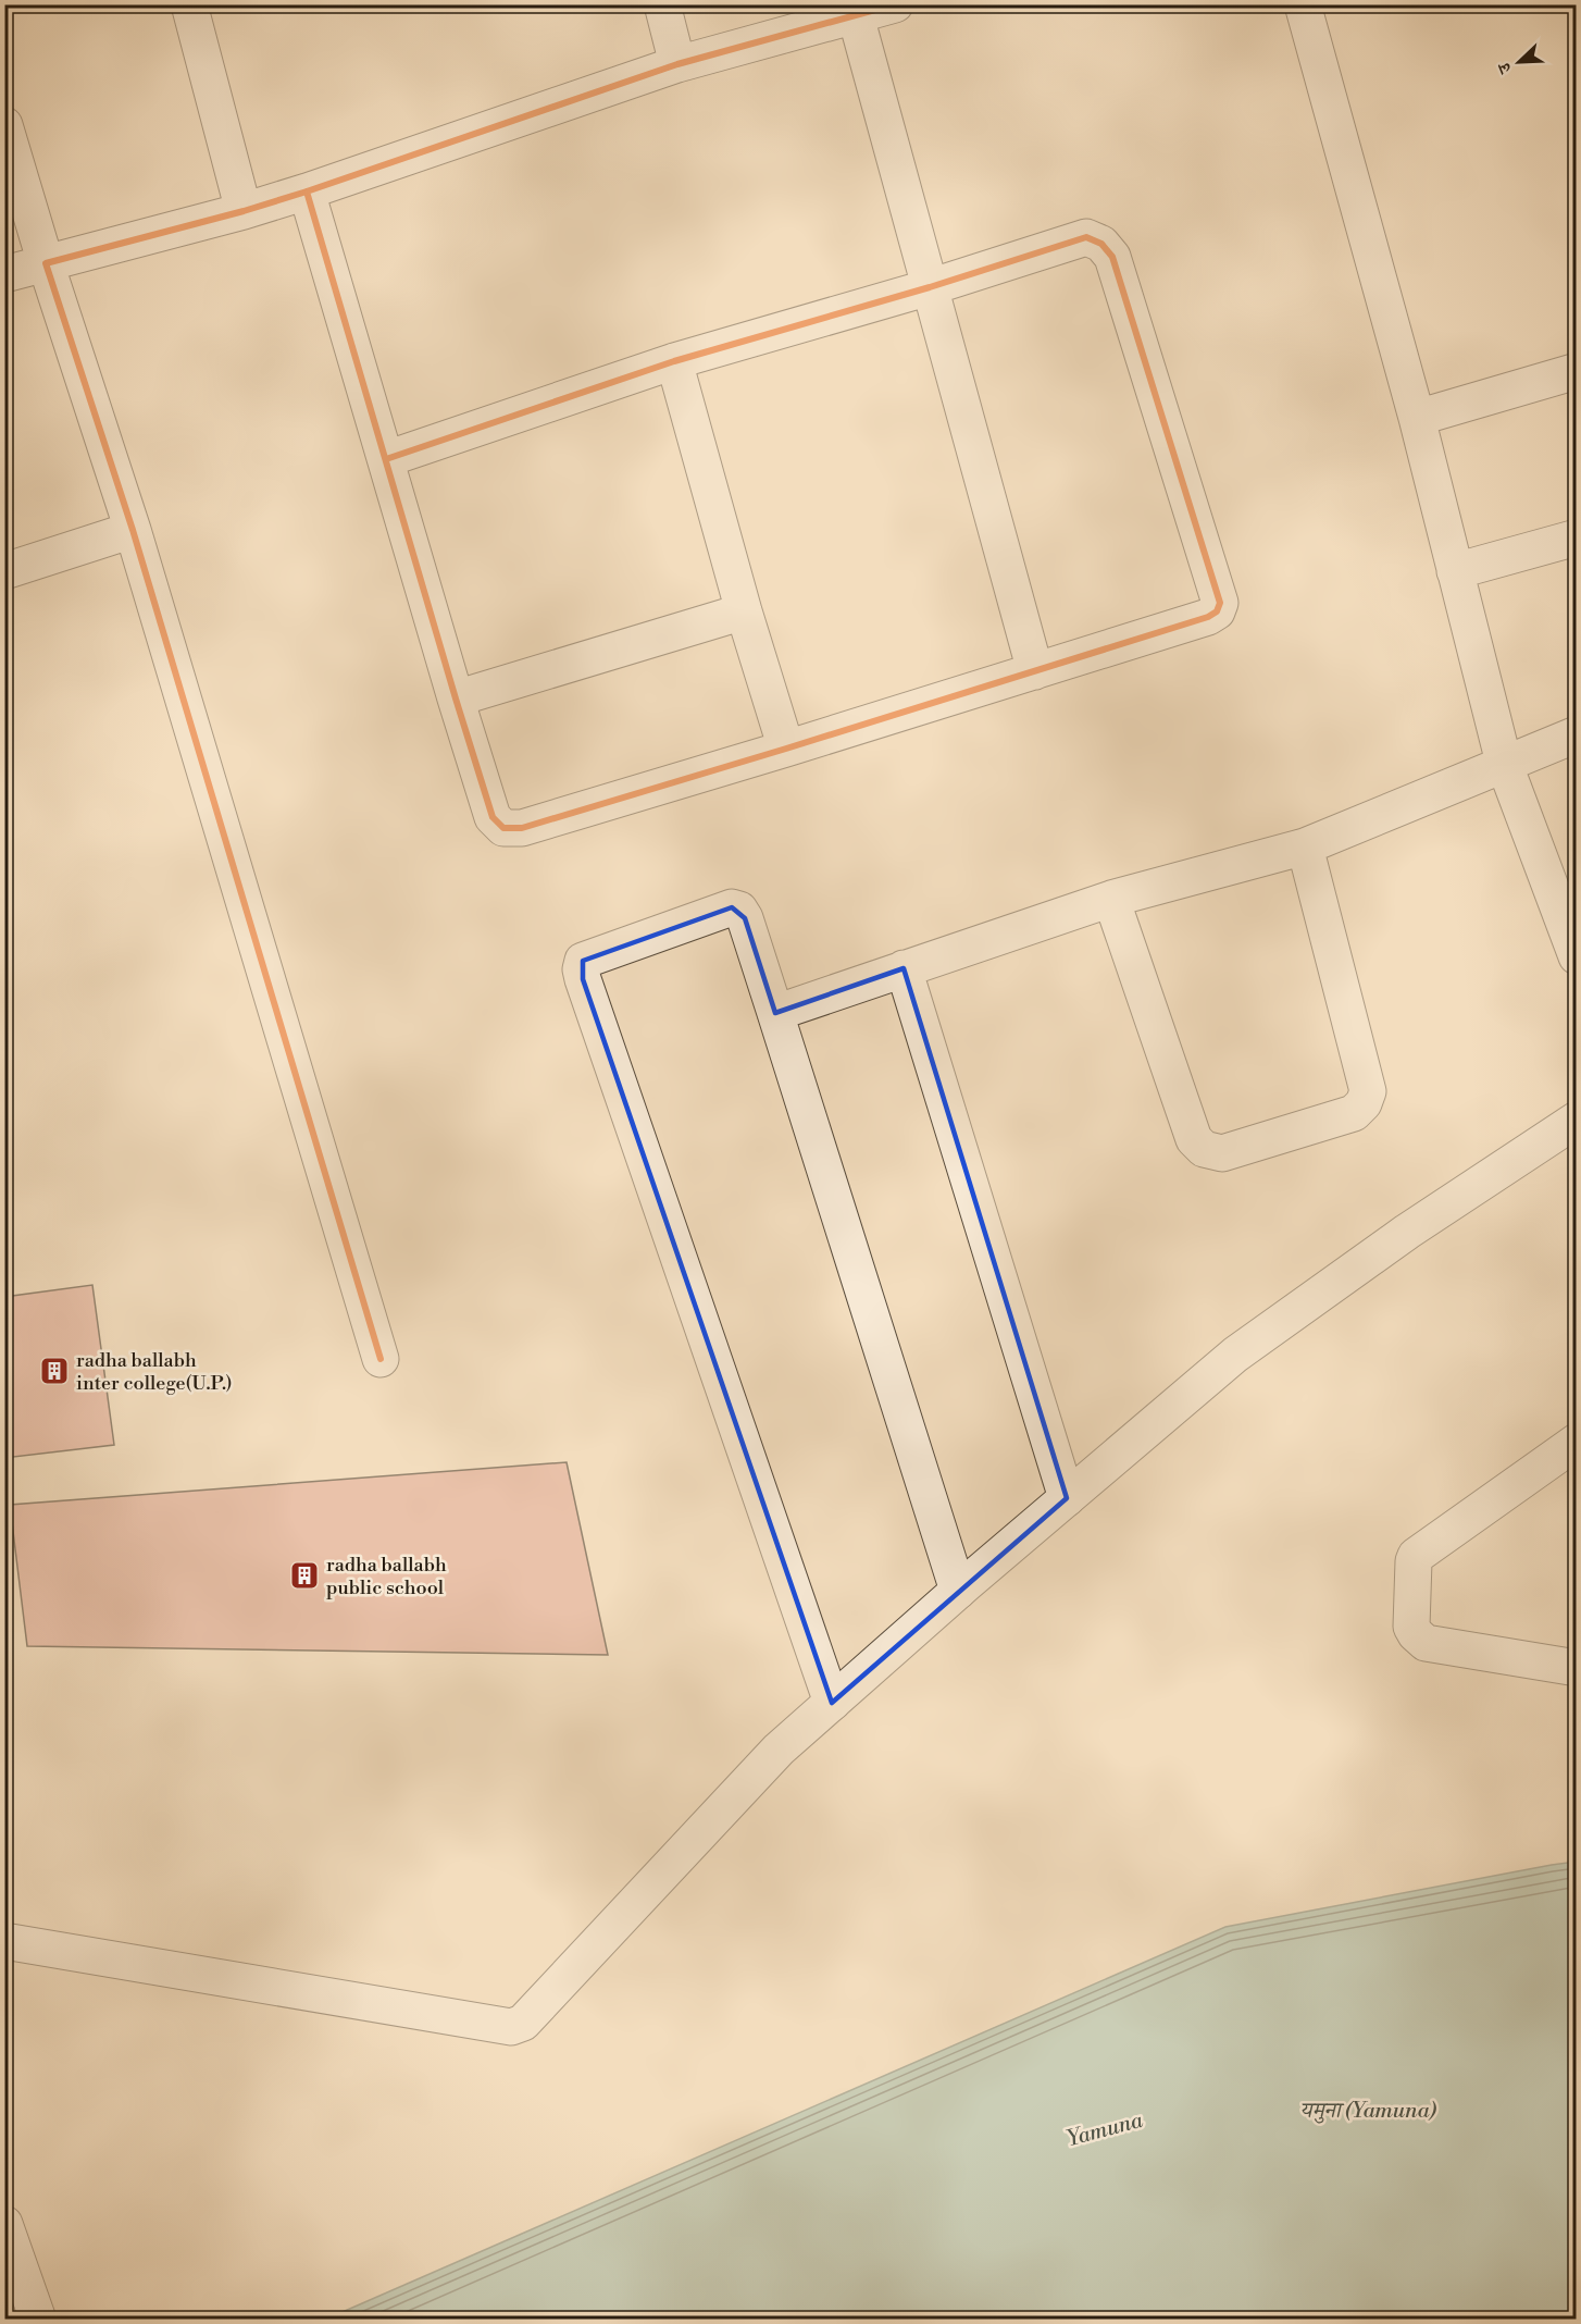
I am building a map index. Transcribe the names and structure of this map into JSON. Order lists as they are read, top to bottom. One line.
{"water":["यमुना (Yamuna)","Yamuna"],"places":{"building":["radha ballabh inter college(U.P.)","radha ballabh public school"]},"north":"bottom left"}
